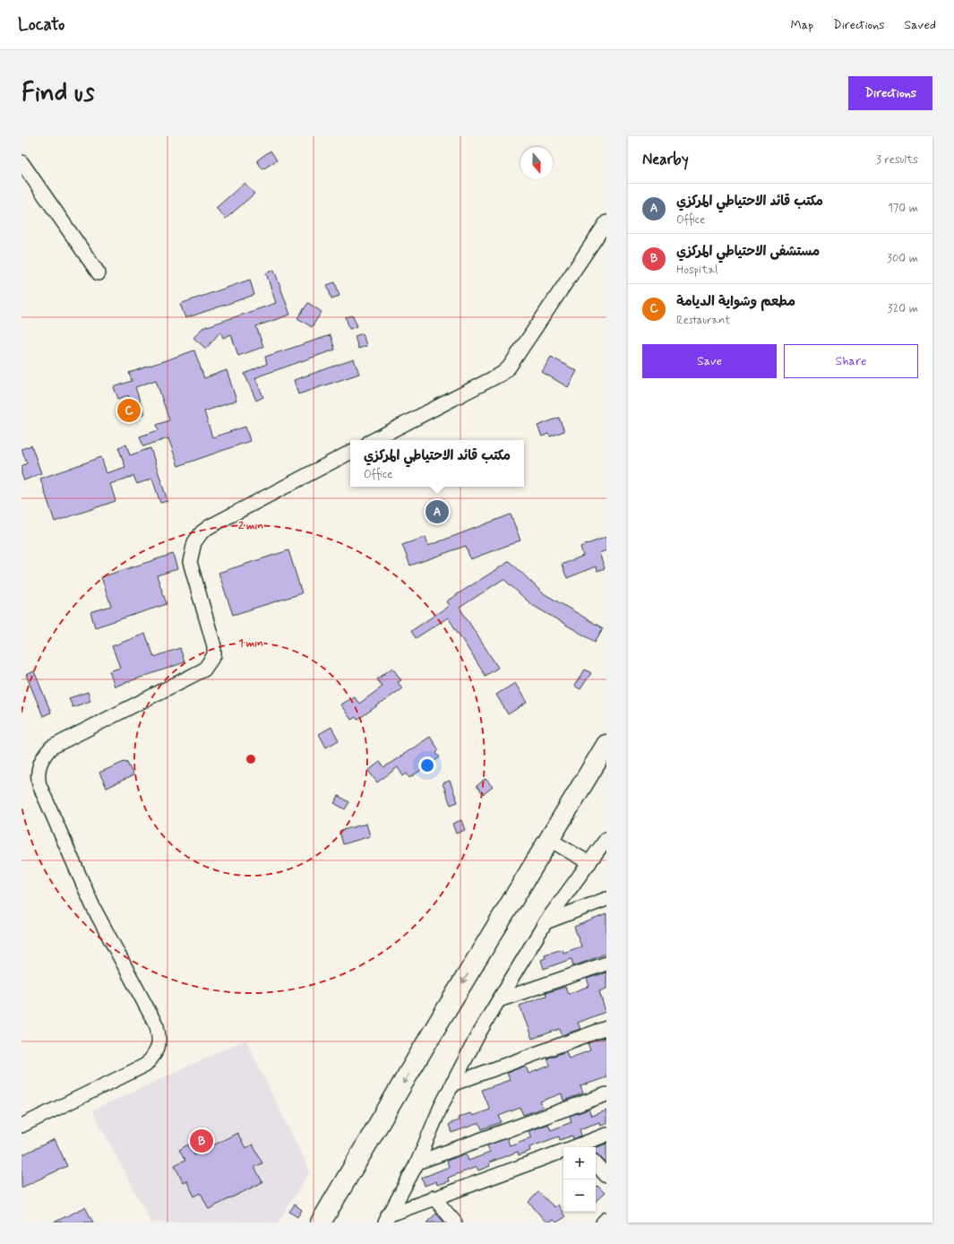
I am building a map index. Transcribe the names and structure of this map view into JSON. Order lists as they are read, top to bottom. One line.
{"north":"bottom","page":{"header":"Locato","nav":["Map","Directions","Saved"],"buttons":["Directions",["Save","Share"]],"title":"Find us","heading":["Nearby","3 results"],"list":[{"mark":"A","name":"مكتب قائد الاحتياطي المركزي","note":"Office","value":"170 m"},{"mark":"B","name":"مستشفى الاحتياطي المركزي","note":"Hospital","value":"300 m"},{"mark":"C","name":"مطعم وشواية الديامة","note":"Restaurant","value":"320 m"}],"pins":["C","A","B"],"popup":["مكتب قائد الاحتياطي المركزي","Office"],"map_buttons":["+","−"]},"rings":["2 min","1 min"]}
